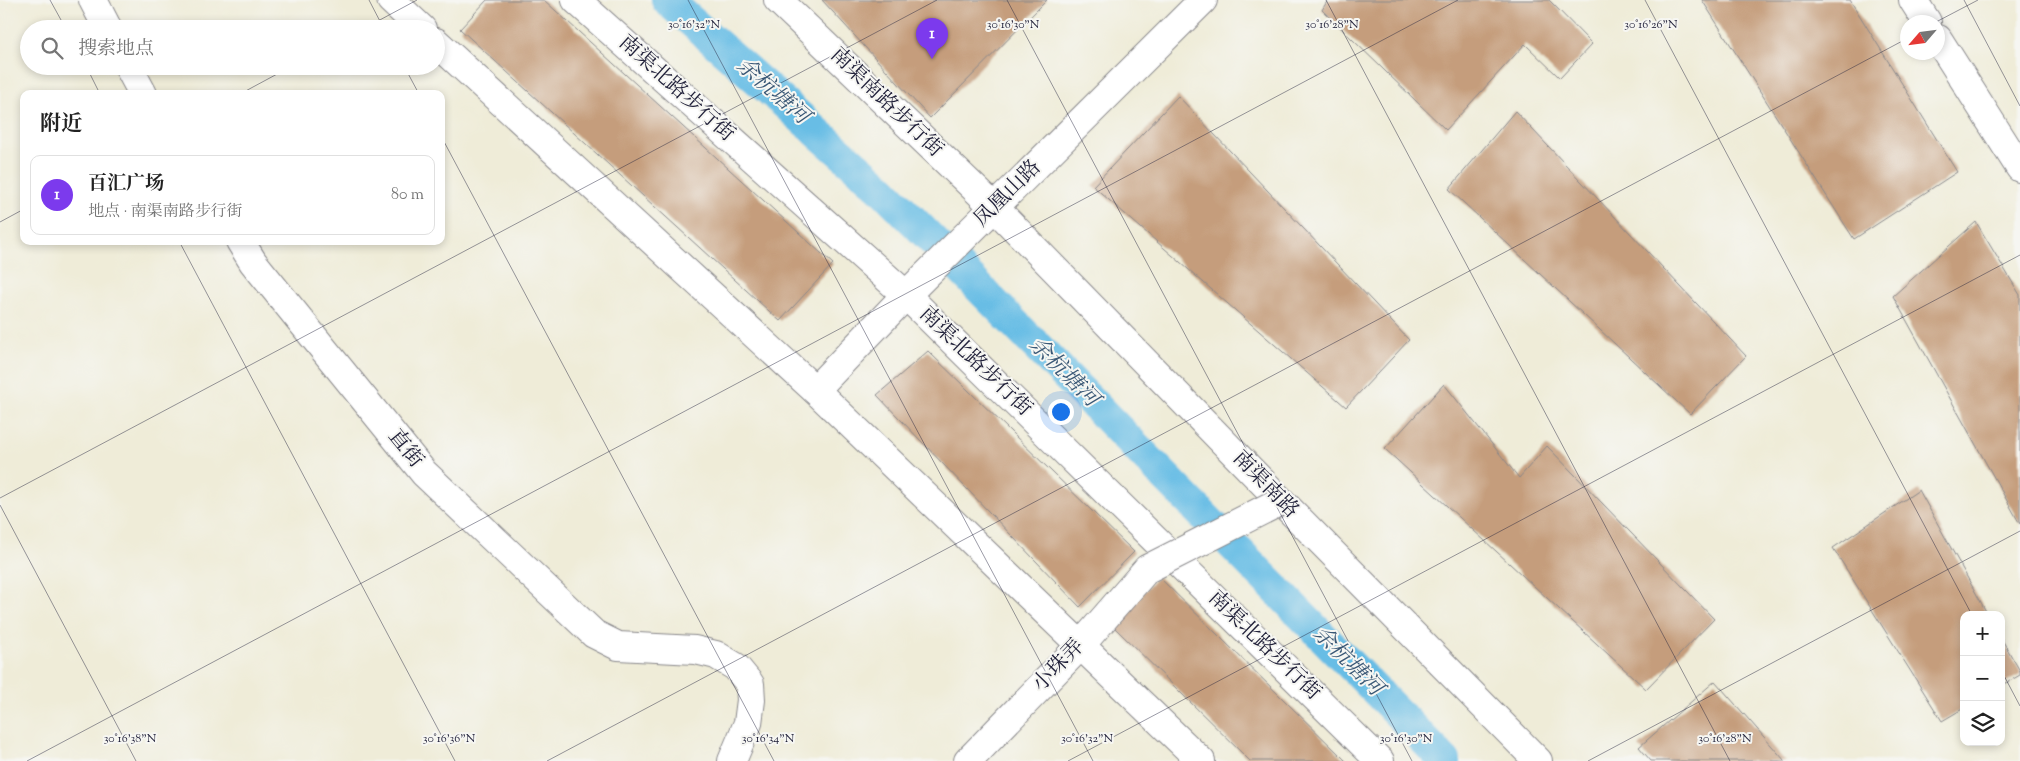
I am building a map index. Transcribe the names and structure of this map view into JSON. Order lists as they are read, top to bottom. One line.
{"streets":{"street":["南渠北路步行街","南渠南路步行街","凤凰山路","直街","南渠南路","小珠弄"]},"crossings":[["南渠北路步行街","凤凰山路"],["南渠南路步行街","凤凰山路"],["南渠南路步行街","南渠南路"],["凤凰山路","南渠南路"],["南渠南路","小珠弄"]],"water":["余杭塘河"],"north":"bottom left","page":{"pins":"1","search":"搜索地点","heading":"附近","list":[{"mark":"1","name":"百汇广场","note":"地点 · 南渠南路步行街","value":"80 m"}],"map_buttons":["+","−"]},"coordinates":["30°16'32\"N","30°16'30\"N","30°16'28\"N","30°16'26\"N","30°16'38\"N","30°16'36\"N","30°16'34\"N"]}
